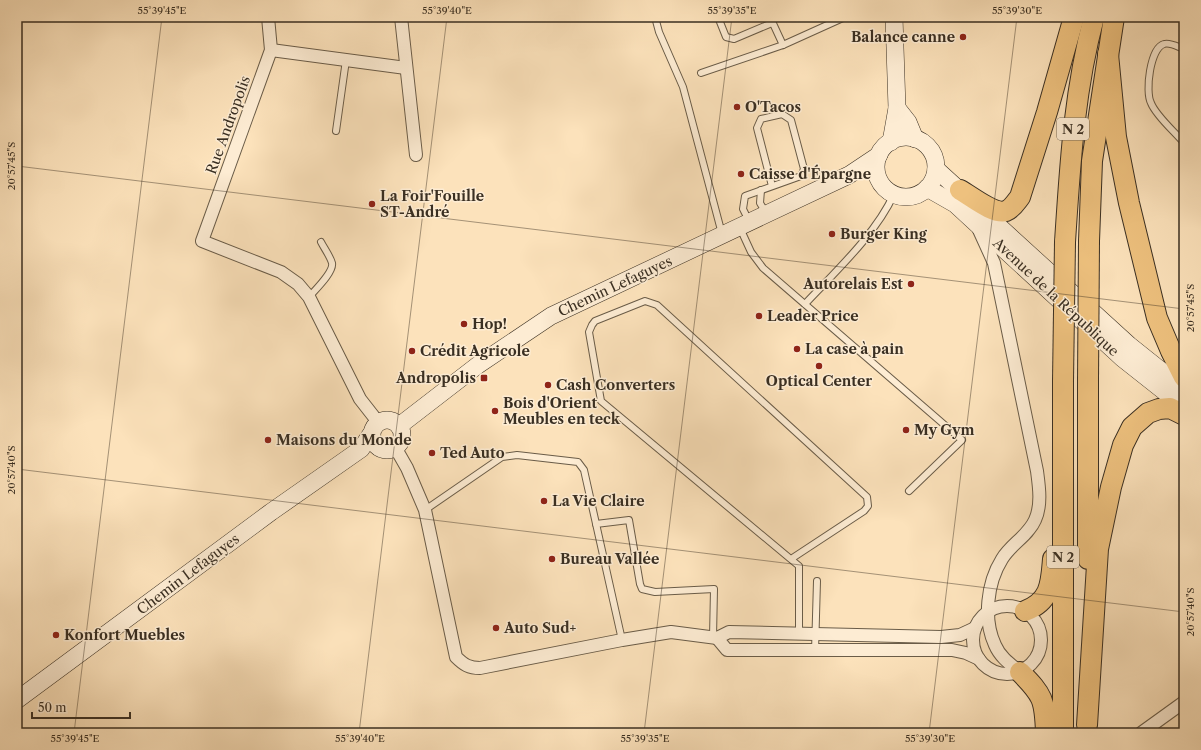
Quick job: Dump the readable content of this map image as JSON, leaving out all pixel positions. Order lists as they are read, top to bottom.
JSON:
{
  "streets": {
    "highway": ["N 2"],
    "main road": ["Chemin Lefaguyes", "Avenue de la République"],
    "street": ["Rue Andropolis"]
  },
  "crossings": [
    ["Chemin Lefaguyes", "Avenue de la République"]
  ],
  "places": {
    "other": [
      "Balance canne",
      "O'Tacos",
      "Caisse d'Épargne",
      "La Foir'Fouille ST-André",
      "Burger King",
      "Autorelais Est",
      "Leader Price",
      "Hop!",
      "La case à pain",
      "Crédit Agricole",
      "Optical Center",
      "Cash Converters",
      "Bois d'Orient Meubles en teck",
      "My Gym",
      "Maisons du Monde",
      "Ted Auto",
      "La Vie Claire",
      "Bureau Vallée",
      "Auto Sud+",
      "Konfort Muebles"
    ],
    "transit": ["Andropolis"]
  },
  "scale_bar": "50 m",
  "coordinates": [
    "55°39'45\"E",
    "55°39'40\"E",
    "55°39'35\"E",
    "55°39'30\"E",
    "20°57'45\"S",
    "20°57'40\"S"
  ]
}
